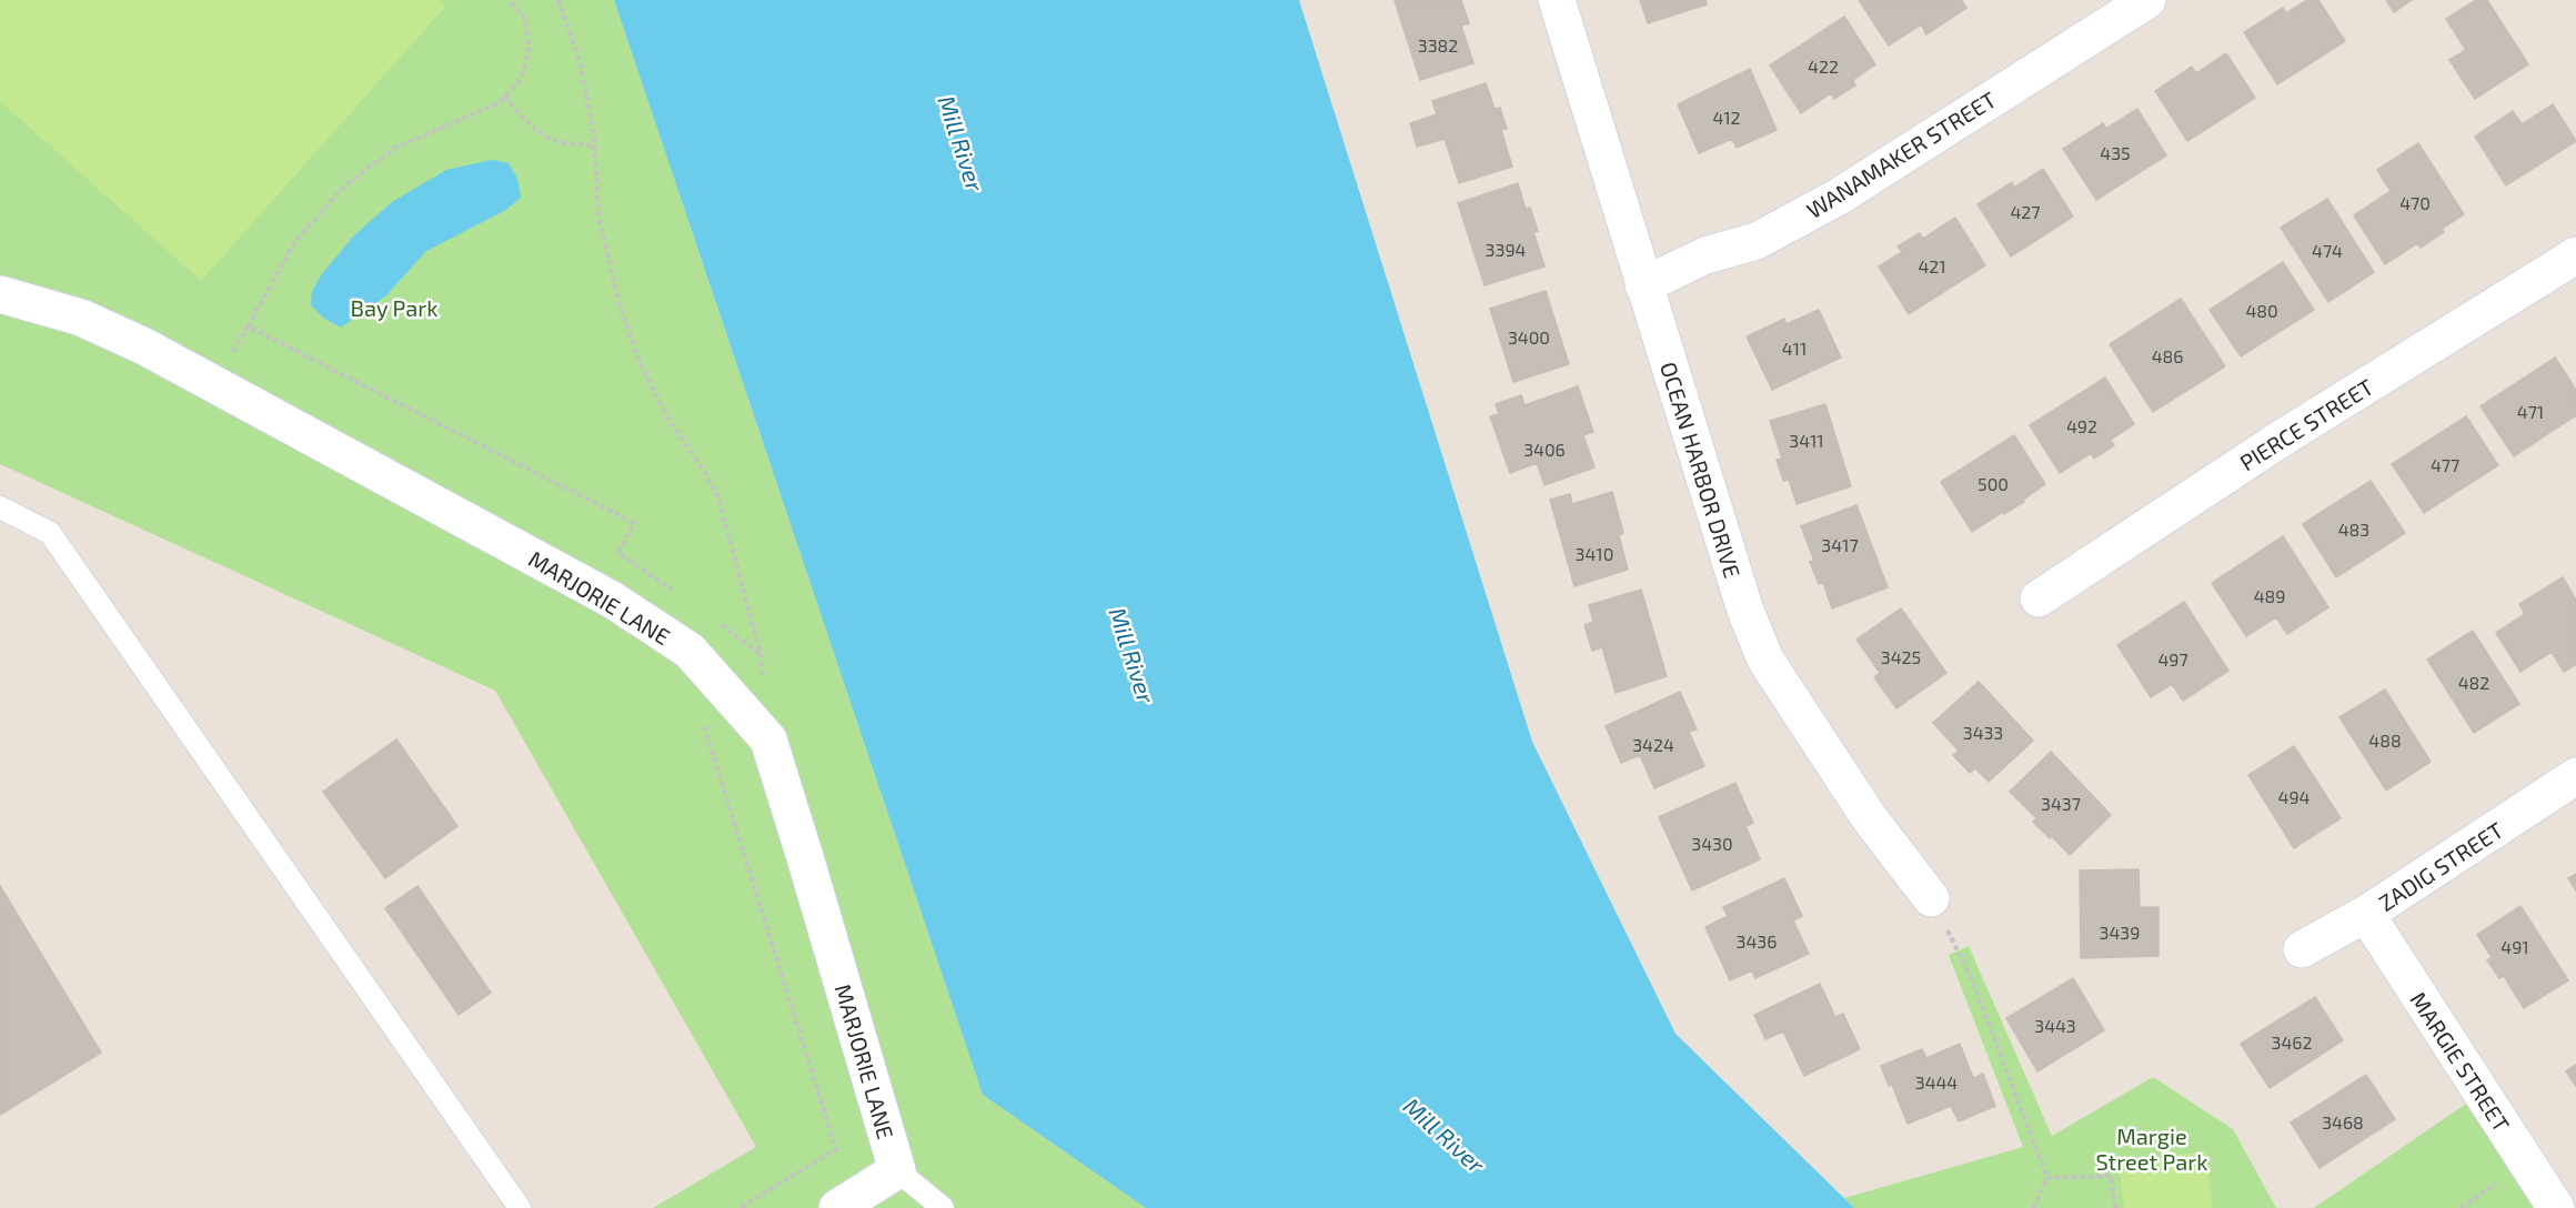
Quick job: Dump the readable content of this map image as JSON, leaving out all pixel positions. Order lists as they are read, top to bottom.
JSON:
{
  "streets": {
    "street": [
      "WANAMAKER STREET",
      "PIERCE STREET",
      "OCEAN HARBOR DRIVE",
      "MARJORIE LANE",
      "ZADIG STREET",
      "MARGIE STREET"
    ]
  },
  "crossings": [
    ["WANAMAKER STREET", "OCEAN HARBOR DRIVE"],
    ["ZADIG STREET", "MARGIE STREET"]
  ],
  "water": ["Mill River"],
  "parks": ["Bay Park", "Margie Street Park"],
  "house_numbers": [
    "3382",
    "422",
    "412",
    "435",
    "470",
    "427",
    "3394",
    "474",
    "421",
    "480",
    "3400",
    "411",
    "486",
    "471",
    "492",
    "3411",
    "3406",
    "477",
    "500",
    "483",
    "3417",
    "3410",
    "489",
    "3425",
    "497",
    "482",
    "3433",
    "488",
    "3424",
    "494",
    "3437",
    "3430",
    "3439",
    "3436",
    "491",
    "3443",
    "3462",
    "3444",
    "3468"
  ]
}
